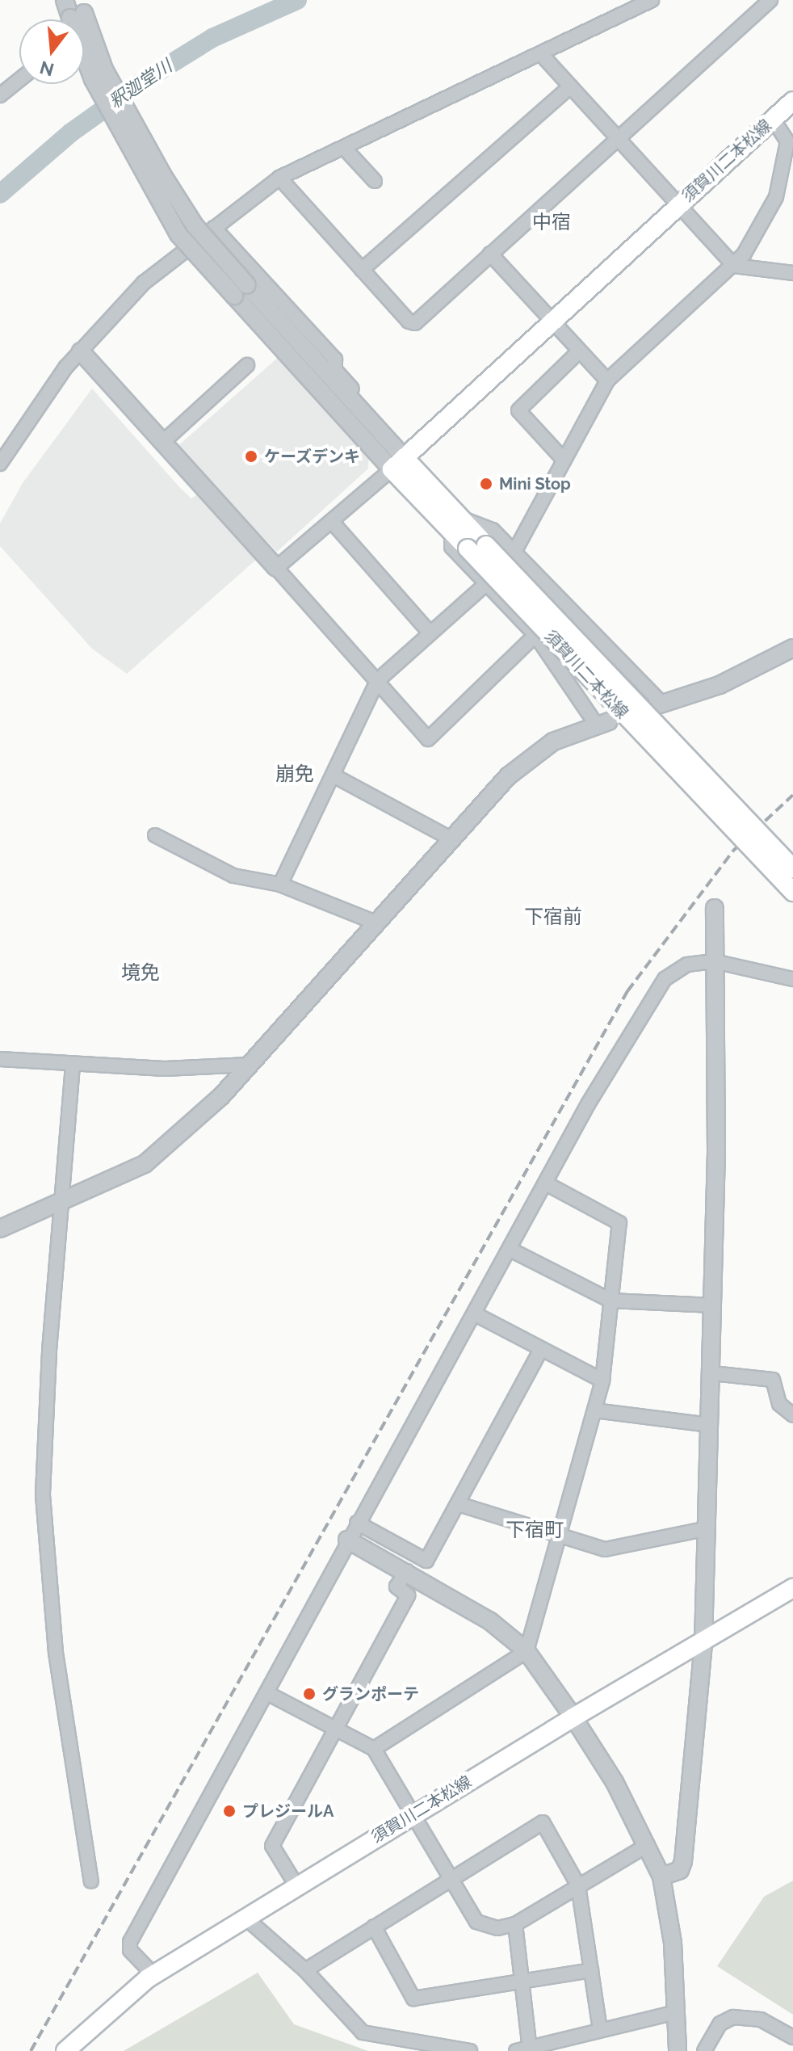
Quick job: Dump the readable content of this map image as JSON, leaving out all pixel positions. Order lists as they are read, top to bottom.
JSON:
{
  "streets": {
    "main road": ["須賀川二本松線"]
  },
  "districts": [
    "中宿",
    "崩免",
    "下宿前",
    "境免",
    "下宿町"
  ],
  "water": ["釈迦堂川"],
  "places": [
    "ケーズデンキ",
    "Mini Stop",
    "グランポーテ",
    "プレジールA"
  ],
  "north": "bottom"
}
